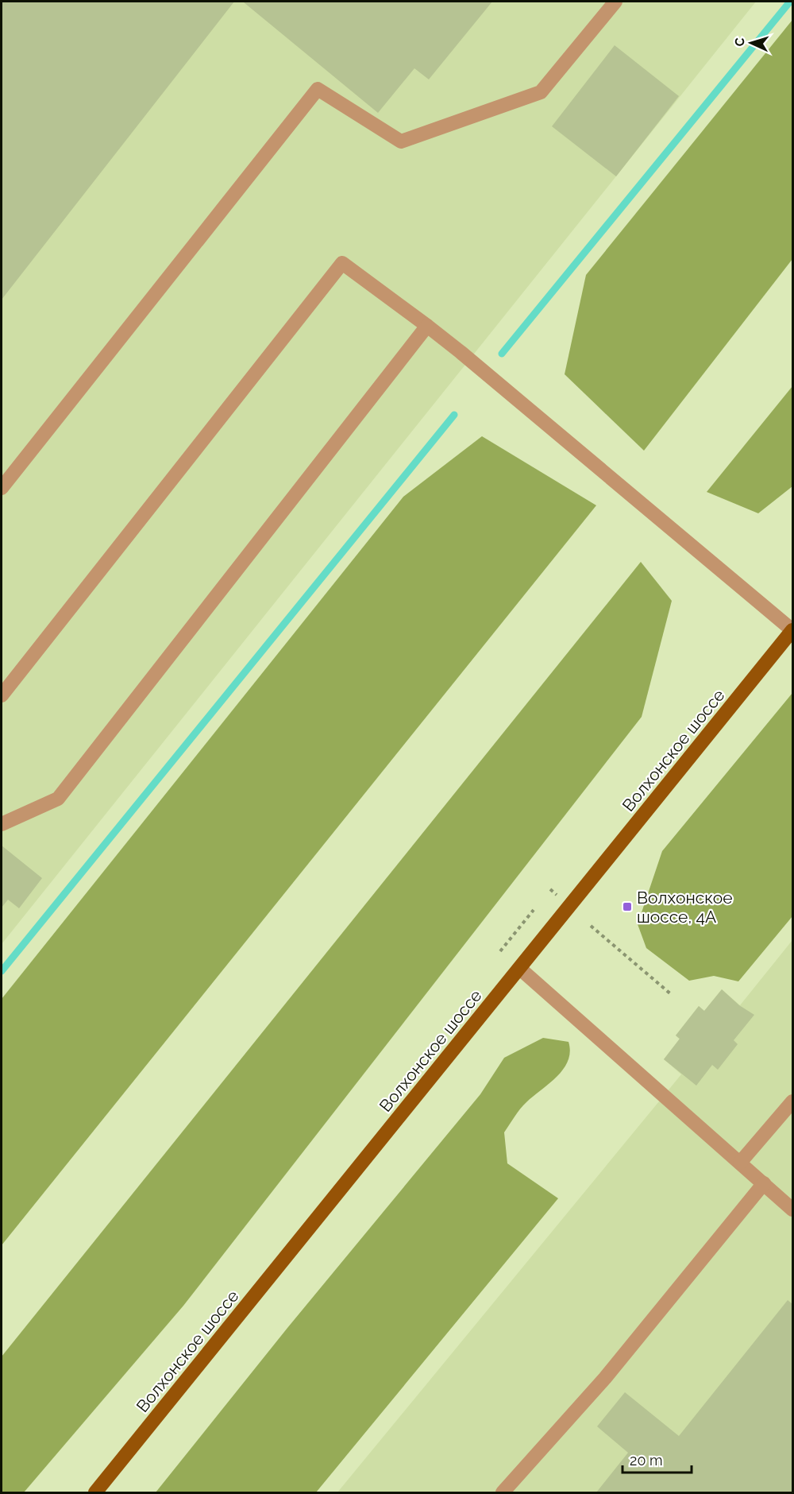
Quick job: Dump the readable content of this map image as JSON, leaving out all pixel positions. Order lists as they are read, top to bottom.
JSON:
{
  "streets": {
    "main road": ["Волхонское шоссе"]
  },
  "places": {
    "transit": ["Волхонское шоссе, 4А"]
  },
  "scale_bar": "20 m",
  "north": "left"
}
